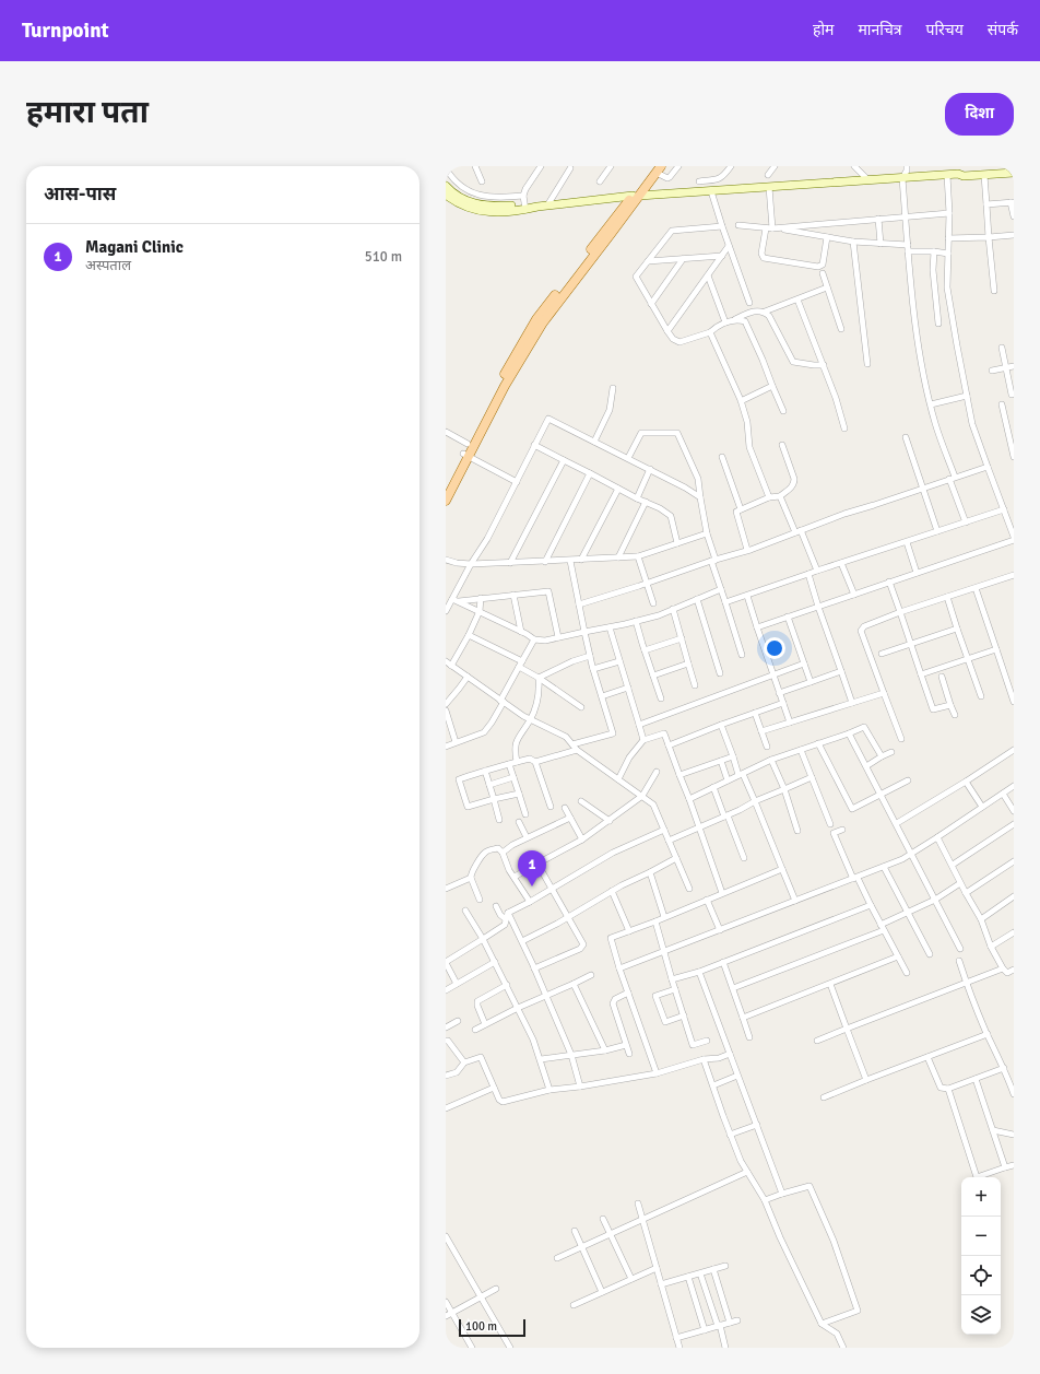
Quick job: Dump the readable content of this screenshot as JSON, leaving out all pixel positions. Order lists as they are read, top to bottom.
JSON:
{
  "scale_bar": "100 m",
  "page": {
    "header": "Turnpoint",
    "nav": [
      "होम",
      "मानचित्र",
      "परिचय",
      "संपर्क"
    ],
    "buttons": "दिशा",
    "title": "हमारा पता",
    "heading": "आस-पास",
    "list": [
      {
        "mark": "1",
        "name": "Magani Clinic",
        "note": "अस्पताल",
        "value": "510 m"
      }
    ],
    "pins": "1",
    "map_buttons": ["+", "−"],
    "scale": "100 m"
  }
}
